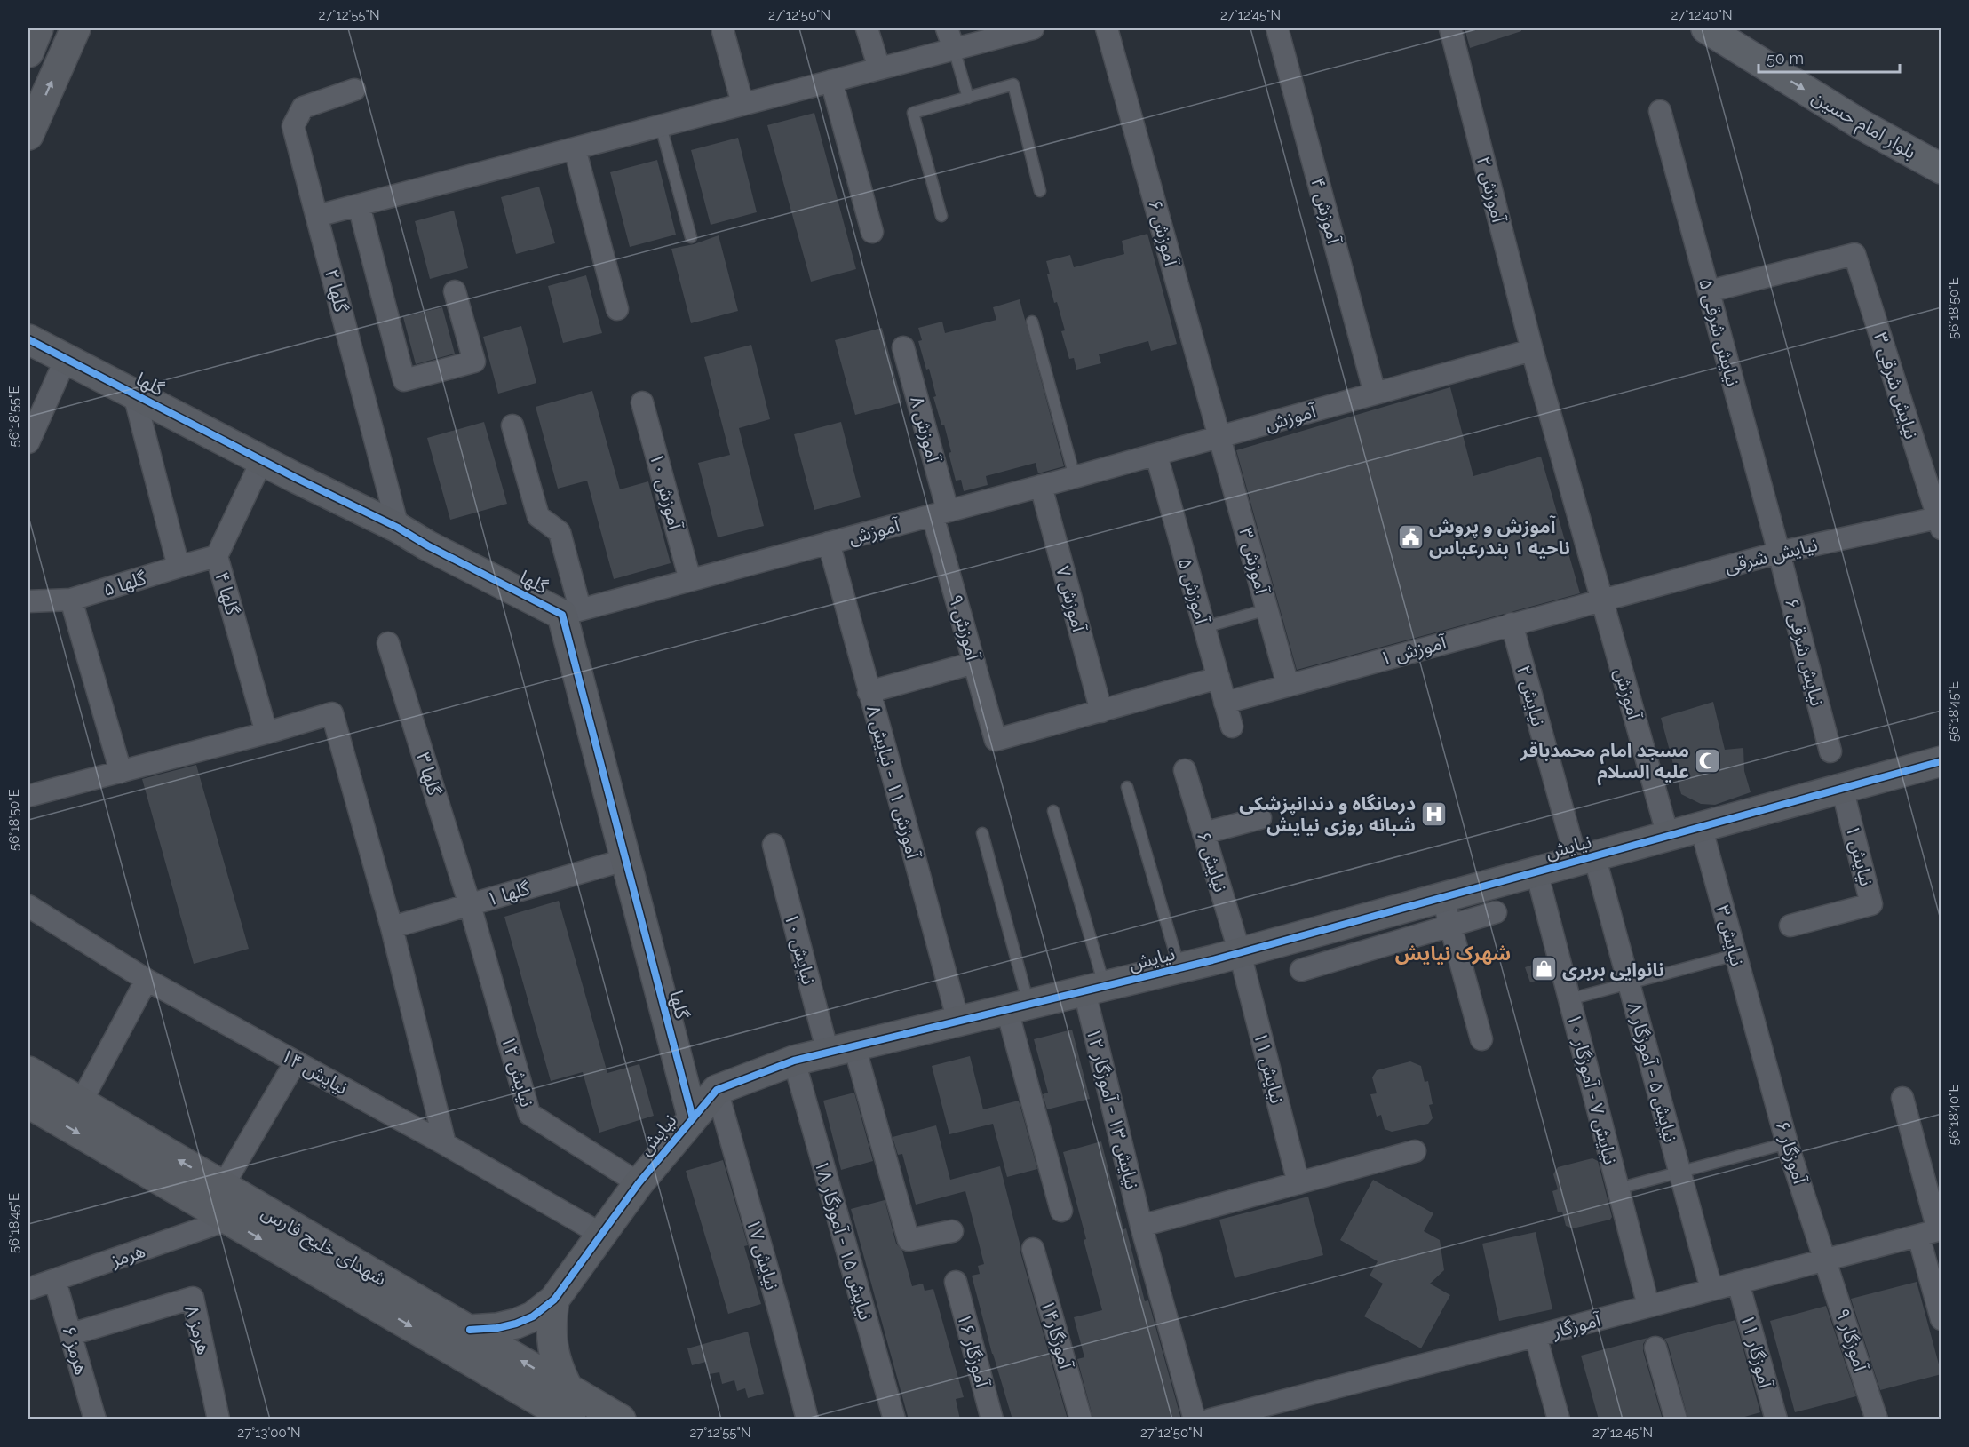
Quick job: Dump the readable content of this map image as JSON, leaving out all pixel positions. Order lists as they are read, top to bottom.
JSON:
{
  "streets": {
    "main road": ["بلوار امام حسین"],
    "street": [
      "آموزش ۲",
      "آموزش ۴",
      "آموزش ۶",
      "گلها ۲",
      "نیایش شرقی ۵",
      "گلها",
      "نیایش شرقی ۳",
      "آموزش",
      "آموزش ۸",
      "آموزش ۱۰",
      "نیایش شرقی",
      "آموزش ۳",
      "گلها ۵",
      "آموزش ۵",
      "گلها ۴",
      "آموزش ۷",
      "آموزش ۹",
      "آموزش ۱",
      "نیایش شرقی ۶",
      "نیایش ۲",
      "گلها ۳",
      "آموزش ۱۱ - نیایش ۸",
      "نیایش",
      "نیایش ۱",
      "نیایش ۶",
      "گلها ۱",
      "نیایش ۳",
      "نیایش ۱۰",
      "نیایش ۱۱",
      "نیایش ۱۴",
      "نیایش ۱۲",
      "نیایش ۵ - آموزگار ۸",
      "نیایش ۷ - آموزگار ۱۰",
      "نیایش ۱۳ - آموزگار ۱۲",
      "آموزگار ۶",
      "نیایش ۱۵ - آموزگار ۱۸",
      "شهدای خلیج فارس",
      "نیایش ۱۷",
      "هرمز",
      "آموزگار",
      "هرمز ۸",
      "آموزگار۱۴",
      "آموزگار ۹",
      "هرمز ۶",
      "آموزگار ۱۶",
      "آموزگار ۱۱"
    ]
  },
  "crossings": [
    ["آموزش ۲", "آموزش"],
    ["آموزش ۴", "آموزش"],
    ["آموزش ۶", "آموزش"],
    ["آموزش ۶", "آموزش ۳"],
    ["گلها ۲", "گلها"],
    ["نیایش شرقی ۵", "نیایش شرقی ۳"],
    ["نیایش شرقی ۵", "نیایش شرقی"],
    ["نیایش شرقی ۵", "نیایش شرقی ۶"],
    ["گلها", "آموزش"],
    ["گلها", "گلها ۴"],
    ["گلها", "نیایش"],
    ["گلها", "گلها ۱"],
    ["نیایش شرقی ۳", "نیایش شرقی"],
    ["آموزش", "آموزش ۸"],
    ["آموزش", "آموزش ۱۰"],
    ["آموزش", "نیایش شرقی"],
    ["آموزش", "آموزش ۳"],
    ["آموزش", "آموزش ۵"],
    ["آموزش", "آموزش ۷"],
    ["آموزش", "آموزش ۹"],
    ["آموزش", "آموزش ۱"],
    ["آموزش", "آموزش ۱۱ - نیایش ۸"],
    ["آموزش", "نیایش"],
    ["آموزش ۸", "آموزش ۹"],
    ["نیایش شرقی", "آموزش ۱"],
    ["نیایش شرقی", "نیایش شرقی ۶"],
    ["آموزش ۳", "آموزش ۱"],
    ["گلها ۵", "گلها ۴"],
    ["آموزش ۵", "آموزش ۱"],
    ["آموزش ۷", "آموزش ۹"],
    ["آموزش ۱", "نیایش ۲"],
    ["نیایش ۲", "نیایش"],
    ["نیایش ۲", "نیایش ۵ - آموزگار ۸"],
    ["گلها ۳", "گلها ۱"],
    ["گلها ۳", "نیایش ۱۲"],
    ["آموزش ۱۱ - نیایش ۸", "نیایش"],
    ["نیایش", "نیایش ۱"],
    ["نیایش", "نیایش ۶"],
    ["نیایش", "نیایش ۳"],
    ["نیایش", "نیایش ۱۰"],
    ["نیایش", "نیایش ۱۱"],
    ["نیایش", "نیایش ۱۴"],
    ["نیایش", "نیایش ۱۲"],
    ["نیایش", "نیایش ۵ - آموزگار ۸"],
    ["نیایش", "نیایش ۷ - آموزگار ۱۰"],
    ["نیایش", "نیایش ۱۳ - آموزگار ۱۲"],
    ["نیایش", "نیایش ۱۵ - آموزگار ۱۸"],
    ["نیایش", "شهدای خلیج فارس"],
    ["نیایش", "نیایش ۱۷"],
    ["نیایش ۶", "نیایش ۱۱"],
    ["گلها ۱", "نیایش ۱۲"],
    ["نیایش ۳", "آموزگار ۶"],
    ["نیایش ۵ - آموزگار ۸", "آموزگار"],
    ["نیایش ۷ - آموزگار ۱۰", "آموزگار"],
    ["آموزگار ۶", "آموزگار"],
    ["آموزگار ۶", "آموزگار ۹"],
    ["شهدای خلیج فارس", "هرمز"],
    ["هرمز", "هرمز ۶"],
    ["آموزگار", "آموزگار ۹"],
    ["آموزگار", "آموزگار ۱۱"],
    ["هرمز ۸", "هرمز ۶"]
  ],
  "one_way": ["بلوار امام حسین"],
  "districts": ["شهرک نیایش"],
  "places": {
    "public building": ["آموزش و پروش ناحیه ۱ بندرعباس"],
    "mosque": ["مسجد امام محمدباقر علیه السلام"],
    "hospital": ["درمانگاه و دندانپزشکی شبانه روزی نیایش"],
    "shop": ["نانوایی بربری"]
  },
  "scale_bar": "50 m",
  "coordinates": [
    "27°12'55\"N",
    "27°12'50\"N",
    "27°12'45\"N",
    "27°12'40\"N",
    "56°18'50\"E",
    "56°18'55\"E",
    "56°18'45\"E",
    "56°18'40\"E",
    "27°13'00\"N"
  ]
}
